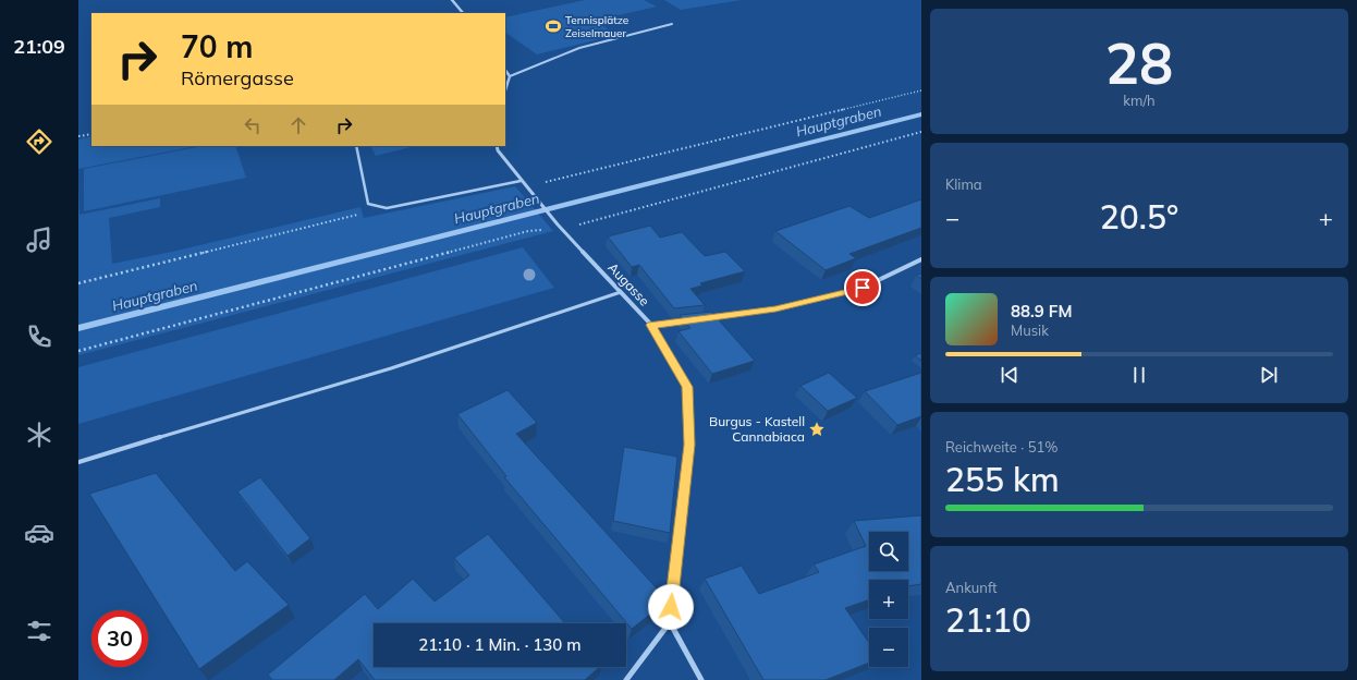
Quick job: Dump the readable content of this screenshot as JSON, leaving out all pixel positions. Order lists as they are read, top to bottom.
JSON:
{
  "streets": {
    "street": ["Augasse"]
  },
  "water": ["Hauptgraben"],
  "places": {
    "sports": ["Tennisplätze Zeiselmauer"],
    "place": ["Burgus - Kastell Cannabiaca"]
  },
  "page": {
    "tabs": "21:09",
    "tile": [
      ["28", "km/h"],
      "Klima",
      ["Reichweite · 51%", "255 km"],
      ["Ankunft", "21:10"]
    ],
    "turn": ["70 m", "Römergasse"],
    "heat": ["−", "20.5°", "+"],
    "song": ["88.9 FM", "Musik"],
    "map_buttons": ["+", "−"],
    "limit": "30",
    "trip": "21:10 · 1 Min. · 130 m"
  }
}
